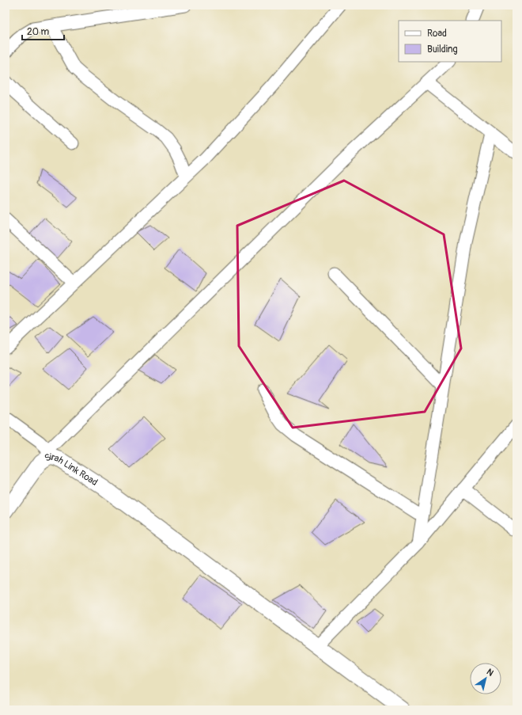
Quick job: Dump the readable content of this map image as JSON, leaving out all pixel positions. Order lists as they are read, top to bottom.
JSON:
{
  "streets": {
    "street": ["Sirah Link Road"]
  },
  "legend": ["Road", "Building"],
  "scale_bar": "20 m",
  "north": "top right"
}
